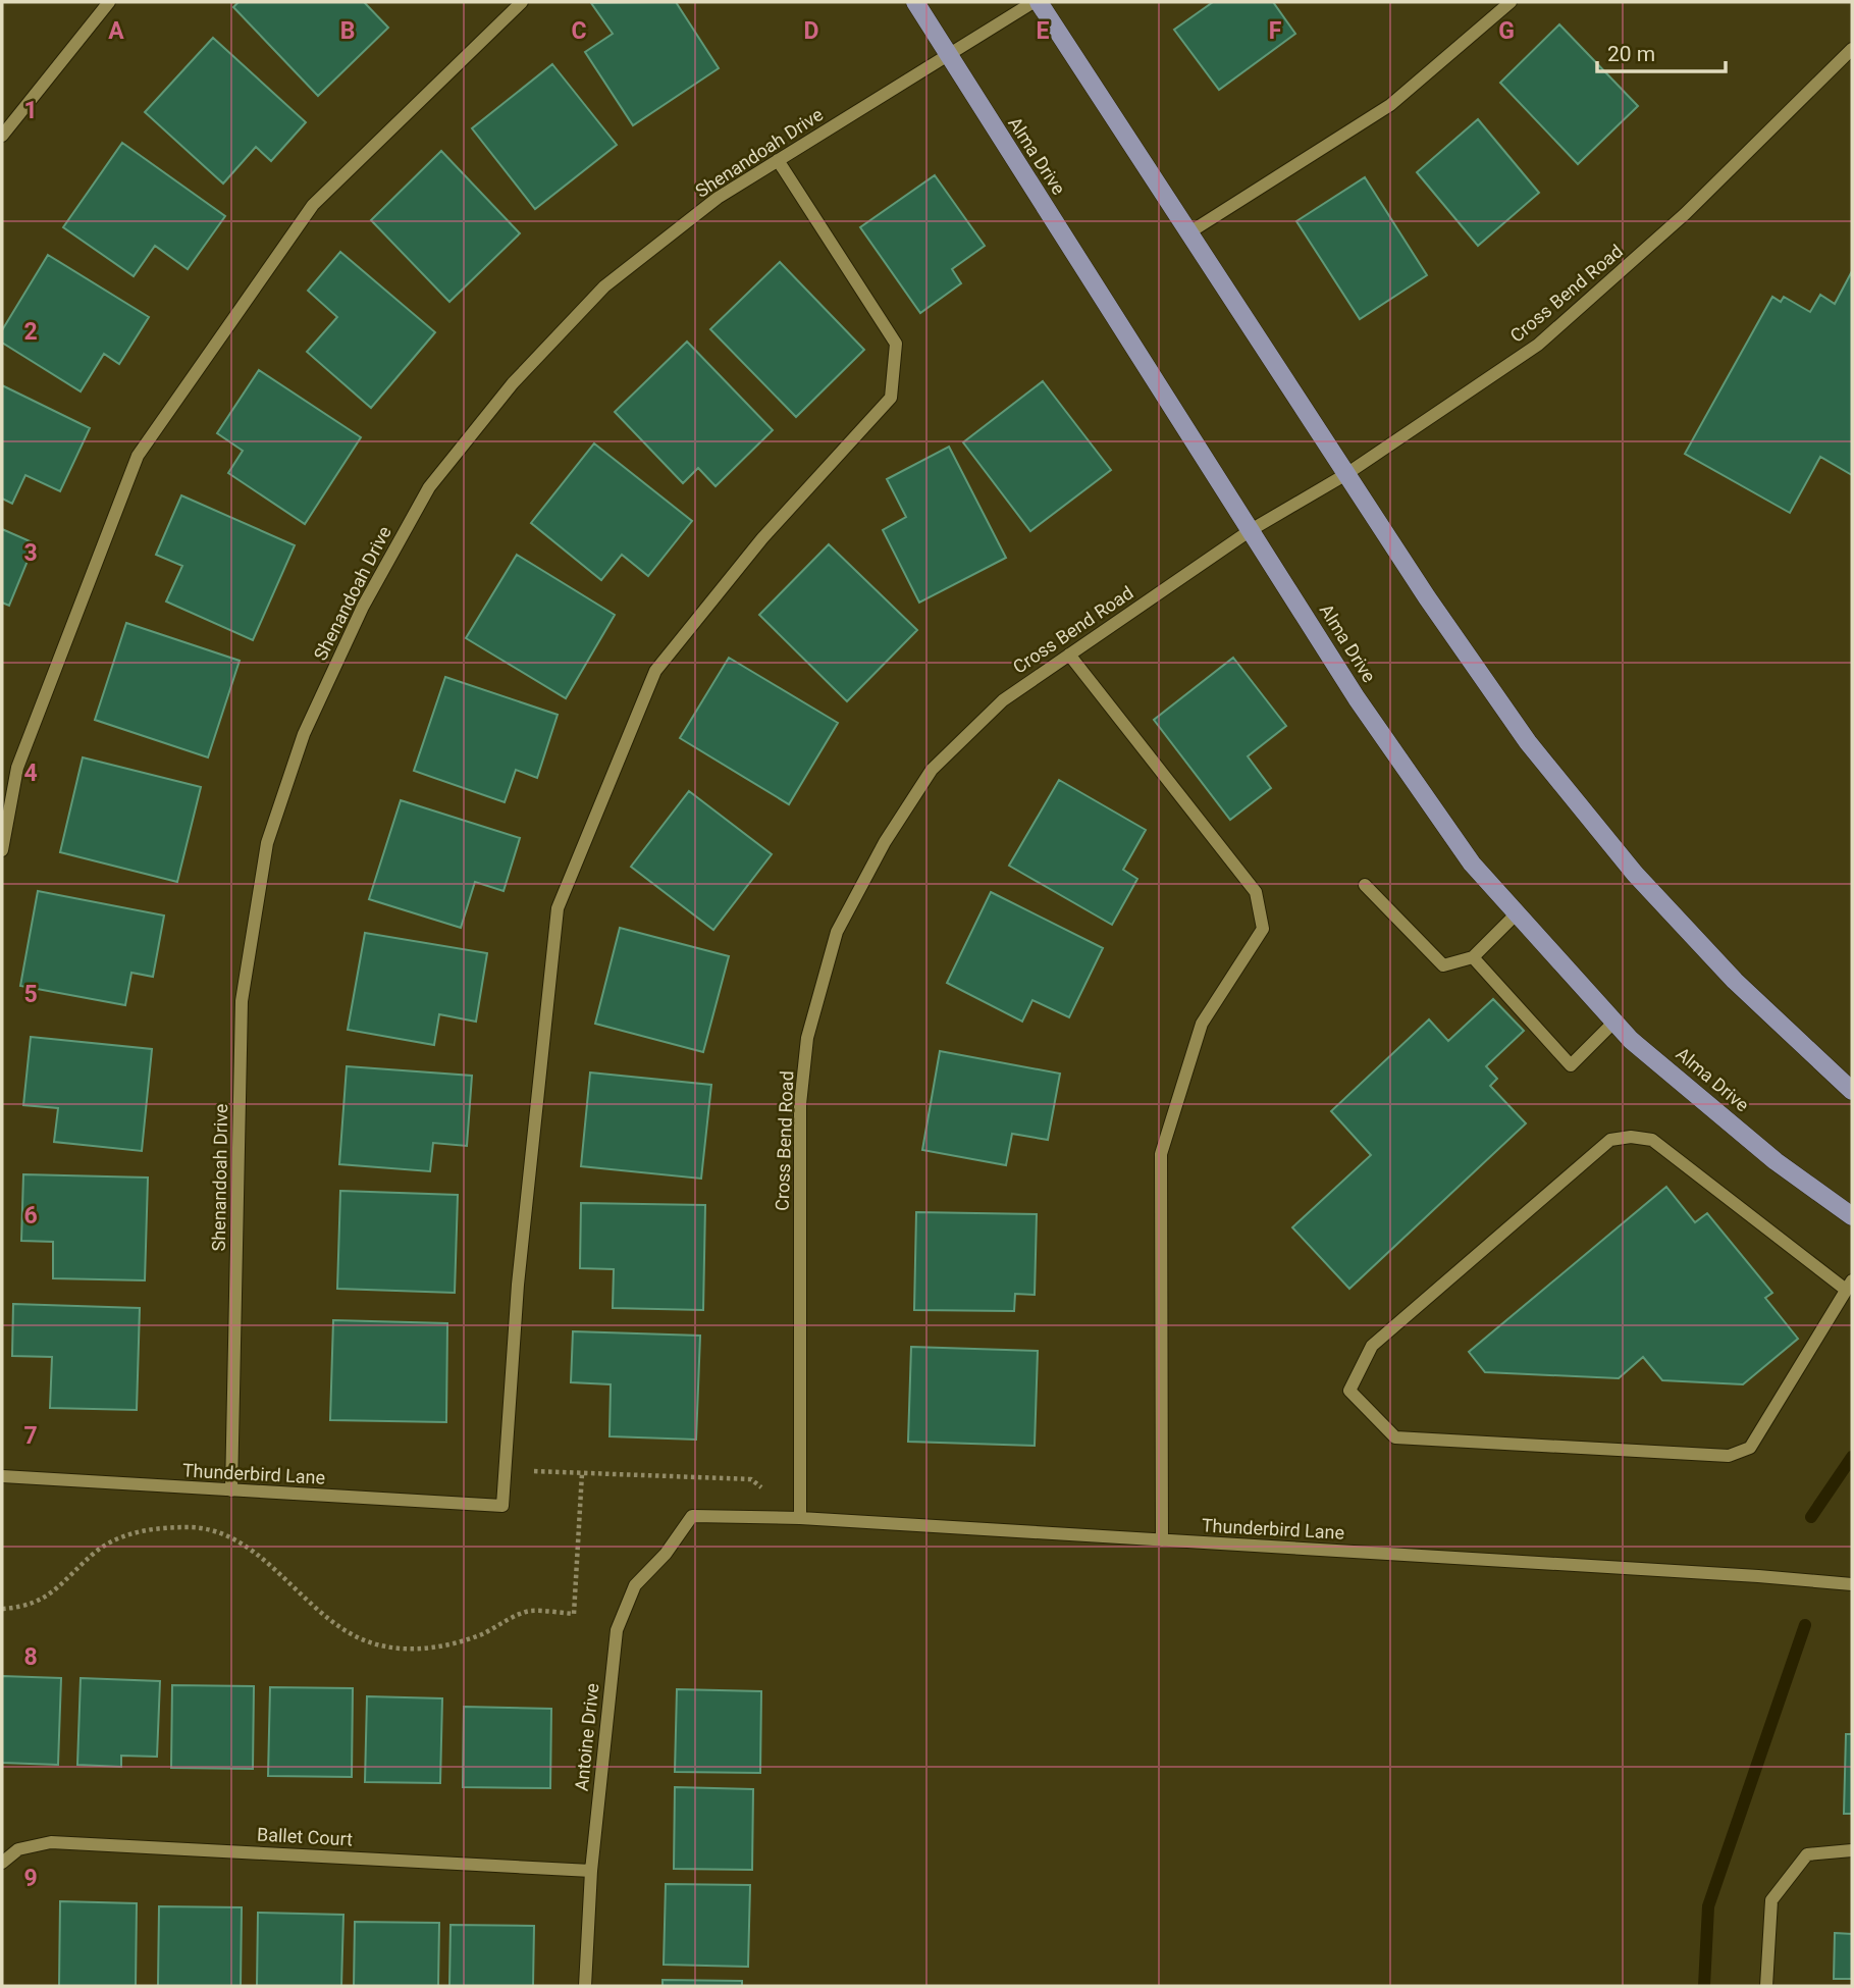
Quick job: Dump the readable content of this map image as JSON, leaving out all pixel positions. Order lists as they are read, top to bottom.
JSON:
{
  "streets": {
    "main road": ["Alma Drive"],
    "street": [
      "Shenandoah Drive",
      "Cross Bend Road",
      "Thunderbird Lane",
      "Antoine Drive",
      "Ballet Court"
    ]
  },
  "crossings": [
    ["Shenandoah Drive", "Alma Drive"],
    ["Shenandoah Drive", "Thunderbird Lane"],
    ["Alma Drive", "Cross Bend Road"],
    ["Cross Bend Road", "Thunderbird Lane"],
    ["Thunderbird Lane", "Antoine Drive"],
    ["Antoine Drive", "Ballet Court"]
  ],
  "scale_bar": "20 m",
  "grid": {
    "columns": [
      "A",
      "B",
      "C",
      "D",
      "E",
      "F",
      "G"
    ],
    "rows": [
      "1",
      "2",
      "3",
      "4",
      "5",
      "6",
      "7",
      "8",
      "9"
    ]
  }
}
